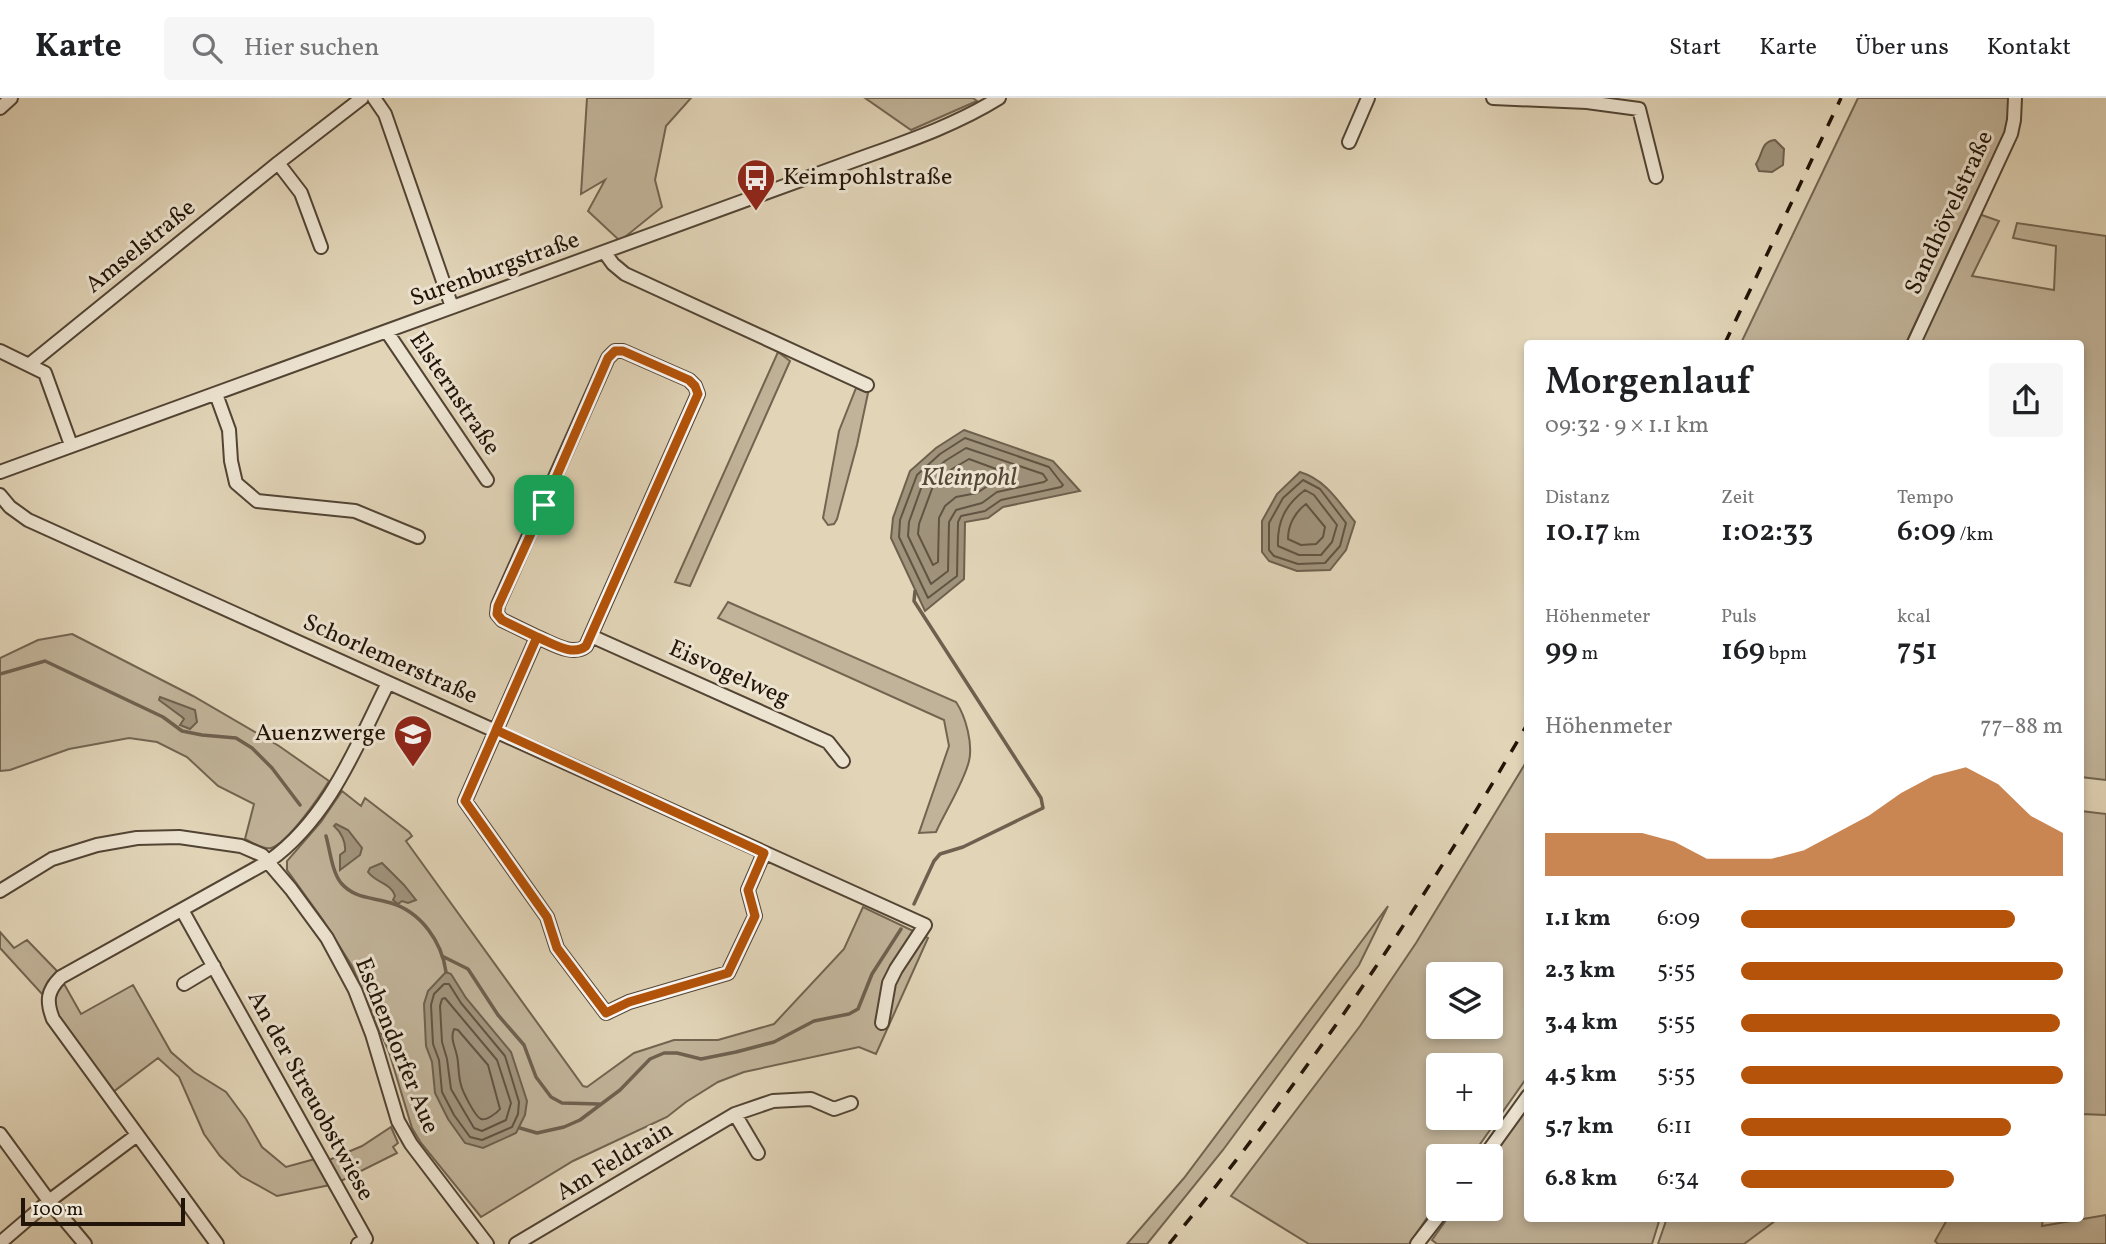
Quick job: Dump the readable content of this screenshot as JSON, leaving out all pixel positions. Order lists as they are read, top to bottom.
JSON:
{
  "streets": {
    "street": [
      "Sandhövelstraße",
      "Amselstraße",
      "Surenburgstraße",
      "Elsternstraße",
      "Schorlemerstraße",
      "Eisvogelweg",
      "Eschendorfer Aue",
      "An der Streuobstwiese",
      "Am Feldrain"
    ]
  },
  "crossings": [
    ["Surenburgstraße", "Elsternstraße"]
  ],
  "water": ["Kleinpohl"],
  "places": {
    "bus stop": ["Keimpohlstraße"],
    "school or university": ["Auenzwerge"]
  },
  "scale_bar": "100 m",
  "page": {
    "header": "Karte",
    "search": "Hier suchen",
    "nav": [
      "Start",
      "Karte",
      "Über uns",
      "Kontakt"
    ],
    "heading": ["Morgenlauf", "09:32 · 9 × 1.1 km"],
    "stats": [
      ["Distanz", "10.17 km"],
      ["Zeit", "1:02:33"],
      ["Tempo", "6:09 /km"],
      ["Höhenmeter", "99 m"],
      ["Puls", "169 bpm"],
      ["kcal", "751"]
    ],
    "chart": ["Höhenmeter", "77–88 m"],
    "list": [
      {
        "name": "1.1 km",
        "note": "6:09"
      },
      {
        "name": "2.3 km",
        "note": "5:55"
      },
      {
        "name": "3.4 km",
        "note": "5:55"
      },
      {
        "name": "4.5 km",
        "note": "5:55"
      },
      {
        "name": "5.7 km",
        "note": "6:11"
      },
      {
        "name": "6.8 km",
        "note": "6:34"
      }
    ],
    "map_buttons": ["+", "−"],
    "scale": "100 m"
  }
}
